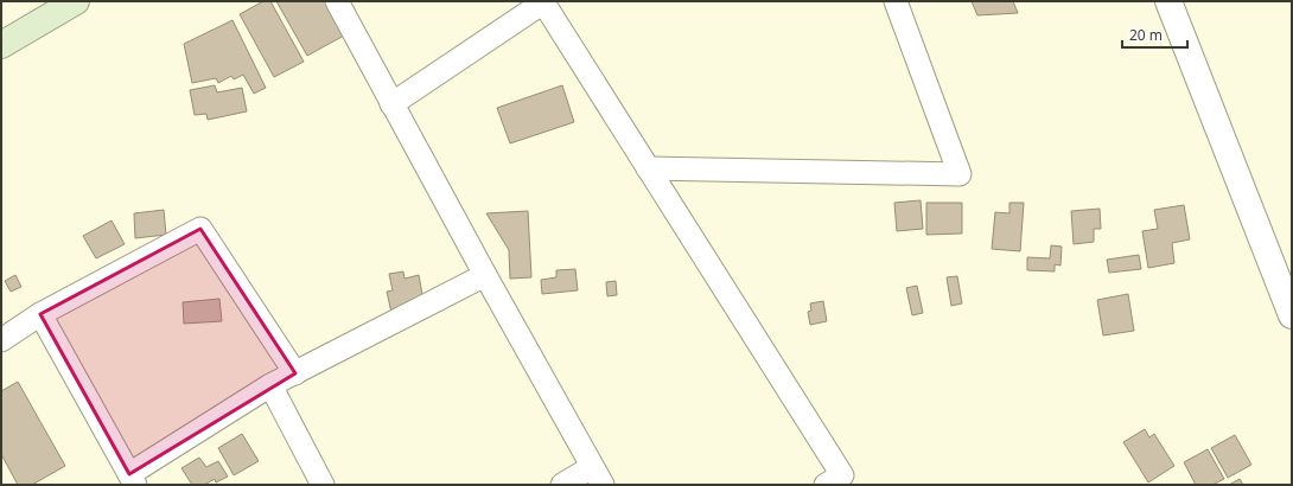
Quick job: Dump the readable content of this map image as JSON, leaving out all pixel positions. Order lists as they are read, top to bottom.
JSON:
{
  "scale_bar": "20 m"
}
